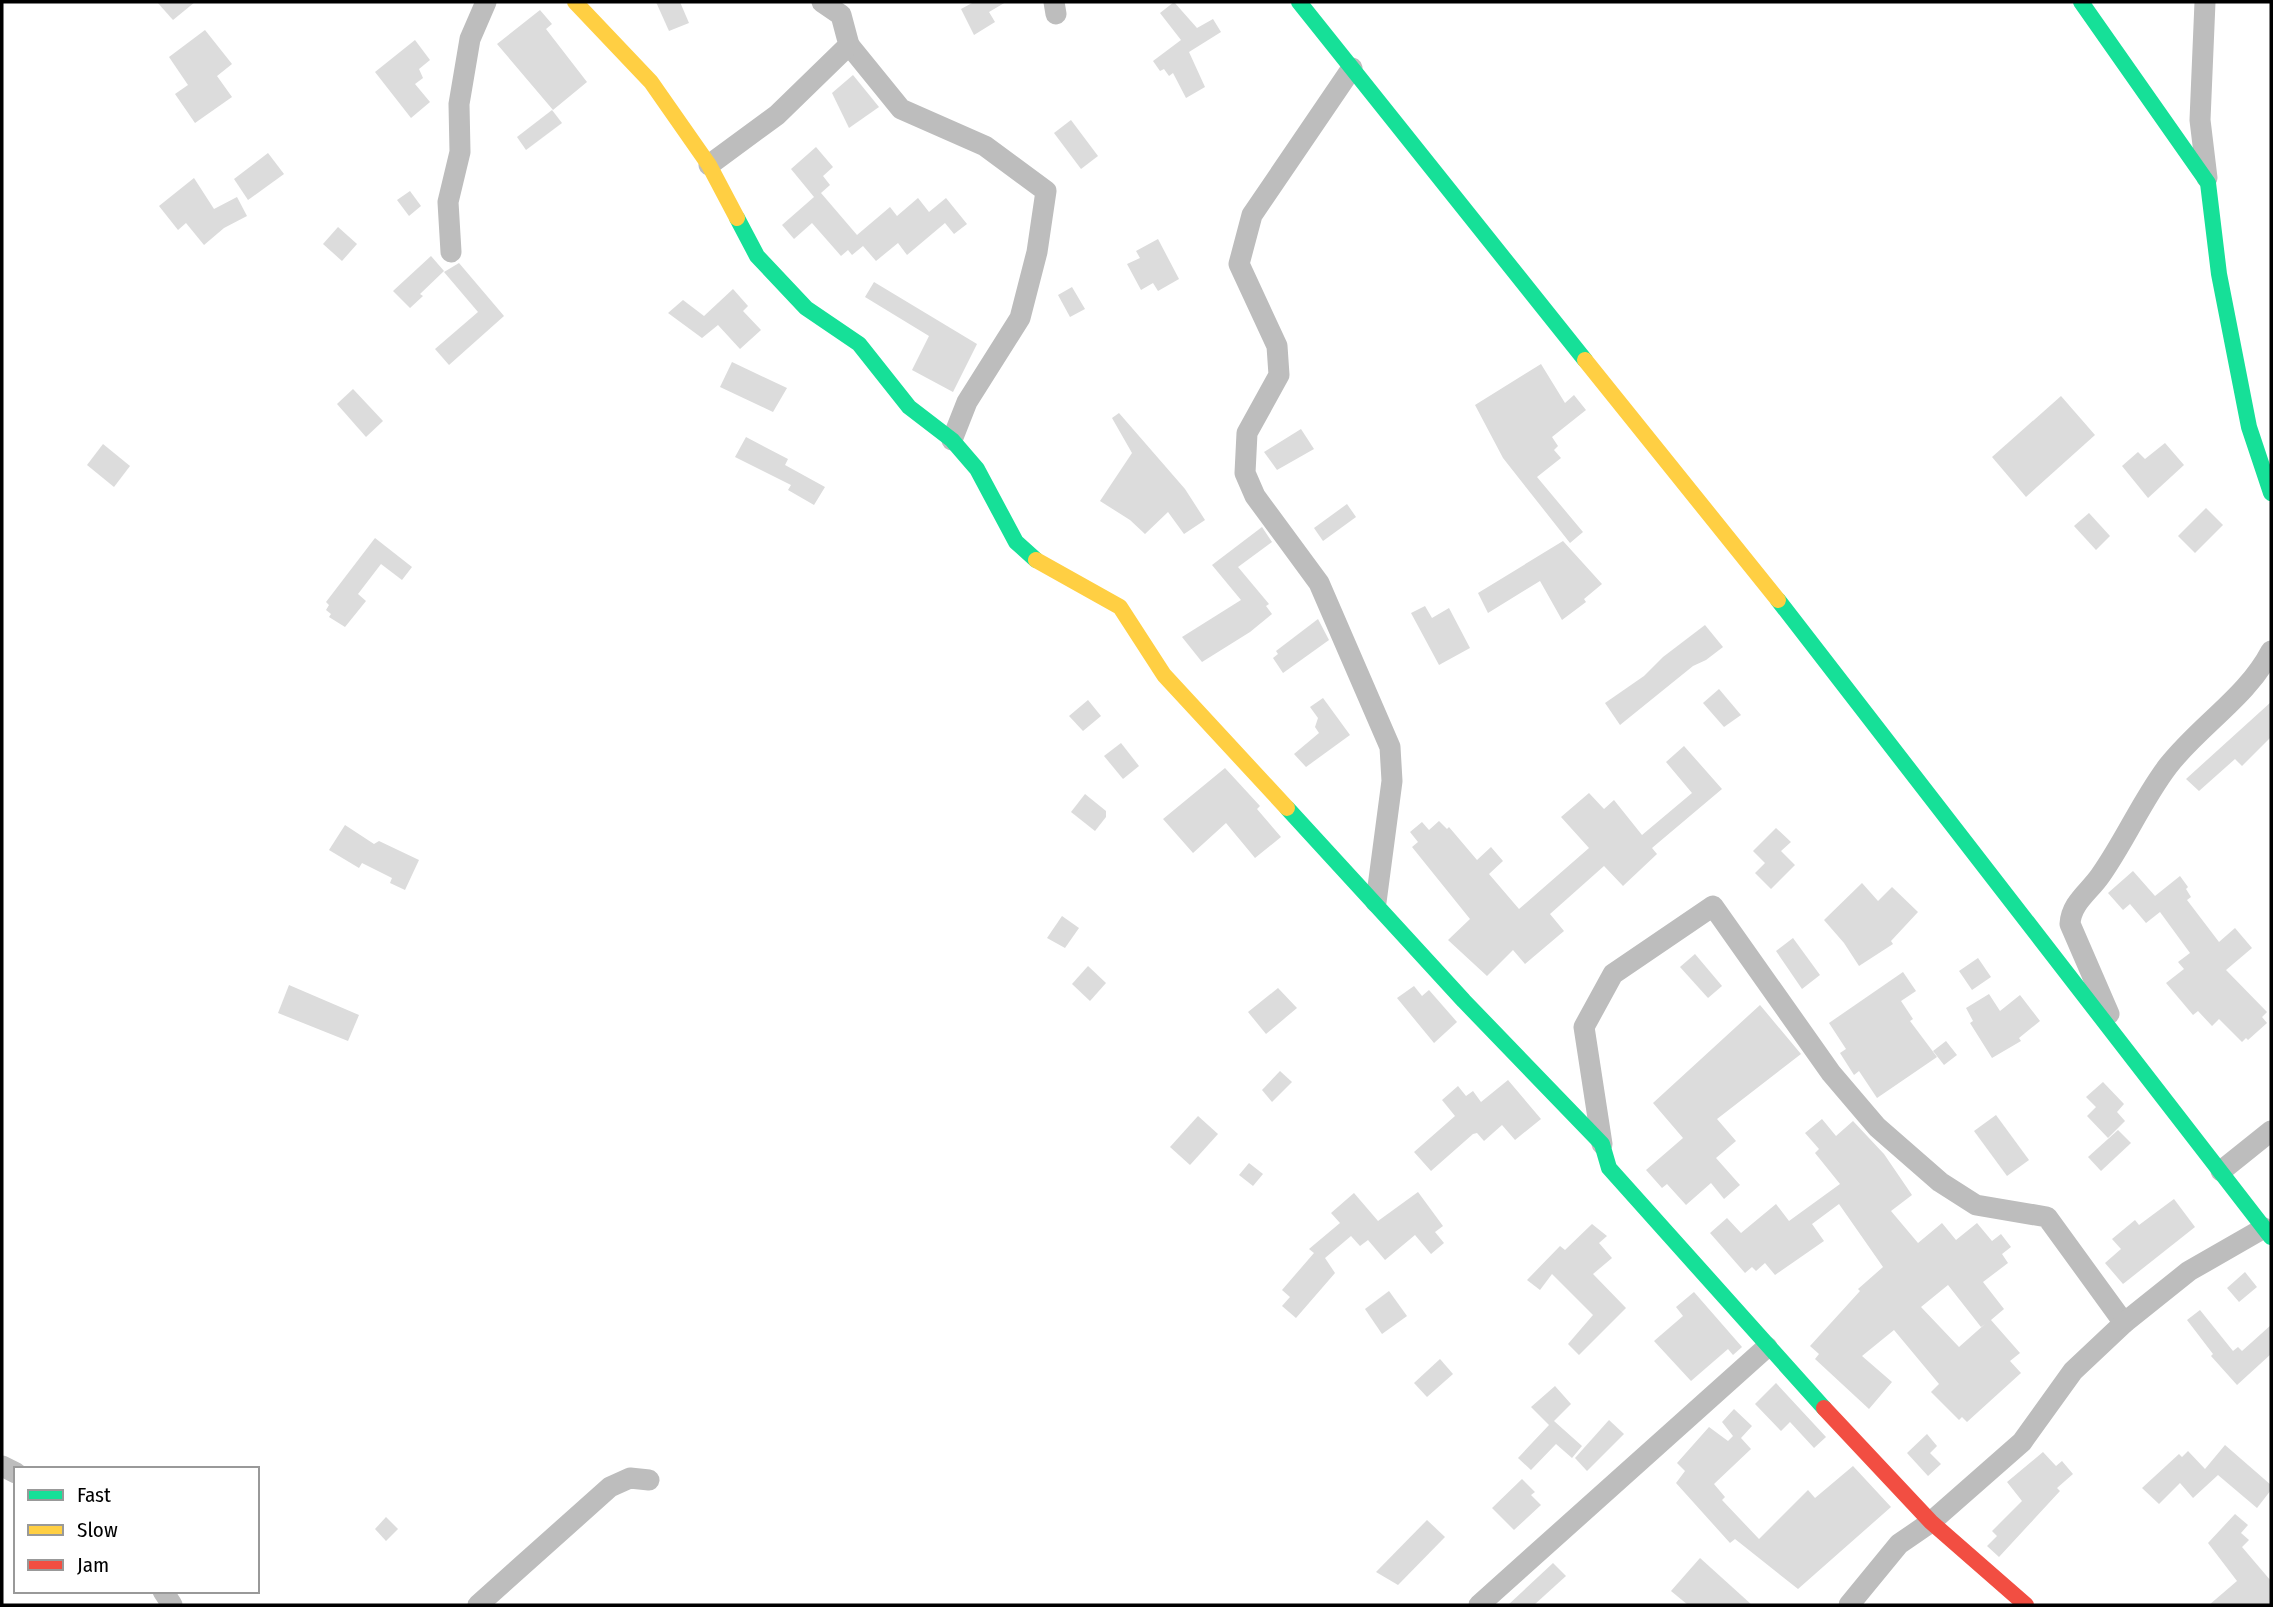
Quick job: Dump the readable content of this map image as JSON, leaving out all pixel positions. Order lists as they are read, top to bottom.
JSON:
{
  "legend": ["Fast", "Slow", "Jam"]
}
